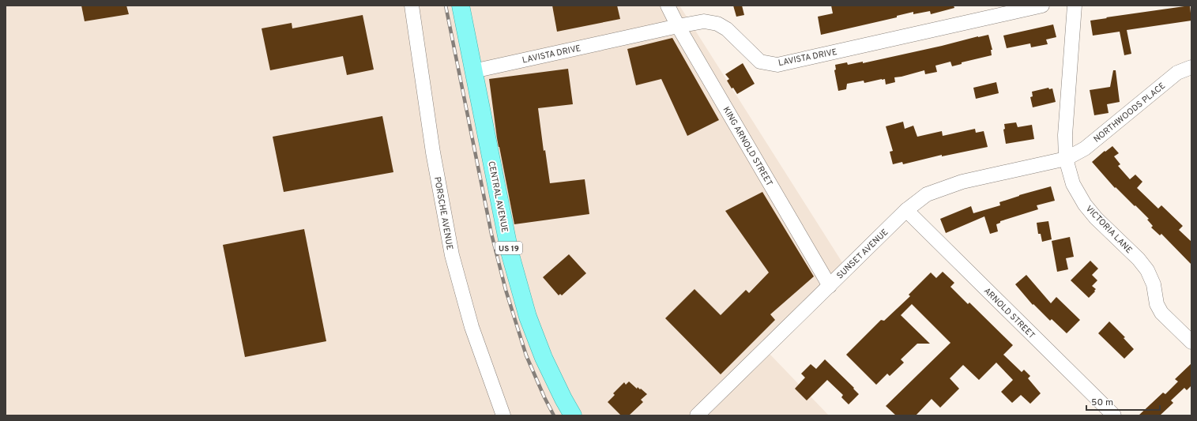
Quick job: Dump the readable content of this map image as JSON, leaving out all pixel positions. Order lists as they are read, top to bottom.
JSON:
{
  "streets": {
    "main road": ["CENTRAL AVENUE", "US 19"],
    "street": [
      "LAVISTA DRIVE",
      "NORTHWOODS PLACE",
      "KING ARNOLD STREET",
      "PORSCHE AVENUE",
      "VICTORIA LANE",
      "SUNSET AVENUE",
      "ARNOLD STREET"
    ]
  },
  "crossings": [
    ["LAVISTA DRIVE", "KING ARNOLD STREET"],
    ["LAVISTA DRIVE", "CENTRAL AVENUE"],
    ["NORTHWOODS PLACE", "VICTORIA LANE"],
    ["NORTHWOODS PLACE", "SUNSET AVENUE"],
    ["KING ARNOLD STREET", "SUNSET AVENUE"],
    ["VICTORIA LANE", "SUNSET AVENUE"],
    ["SUNSET AVENUE", "ARNOLD STREET"]
  ],
  "scale_bar": "50 m"
}
